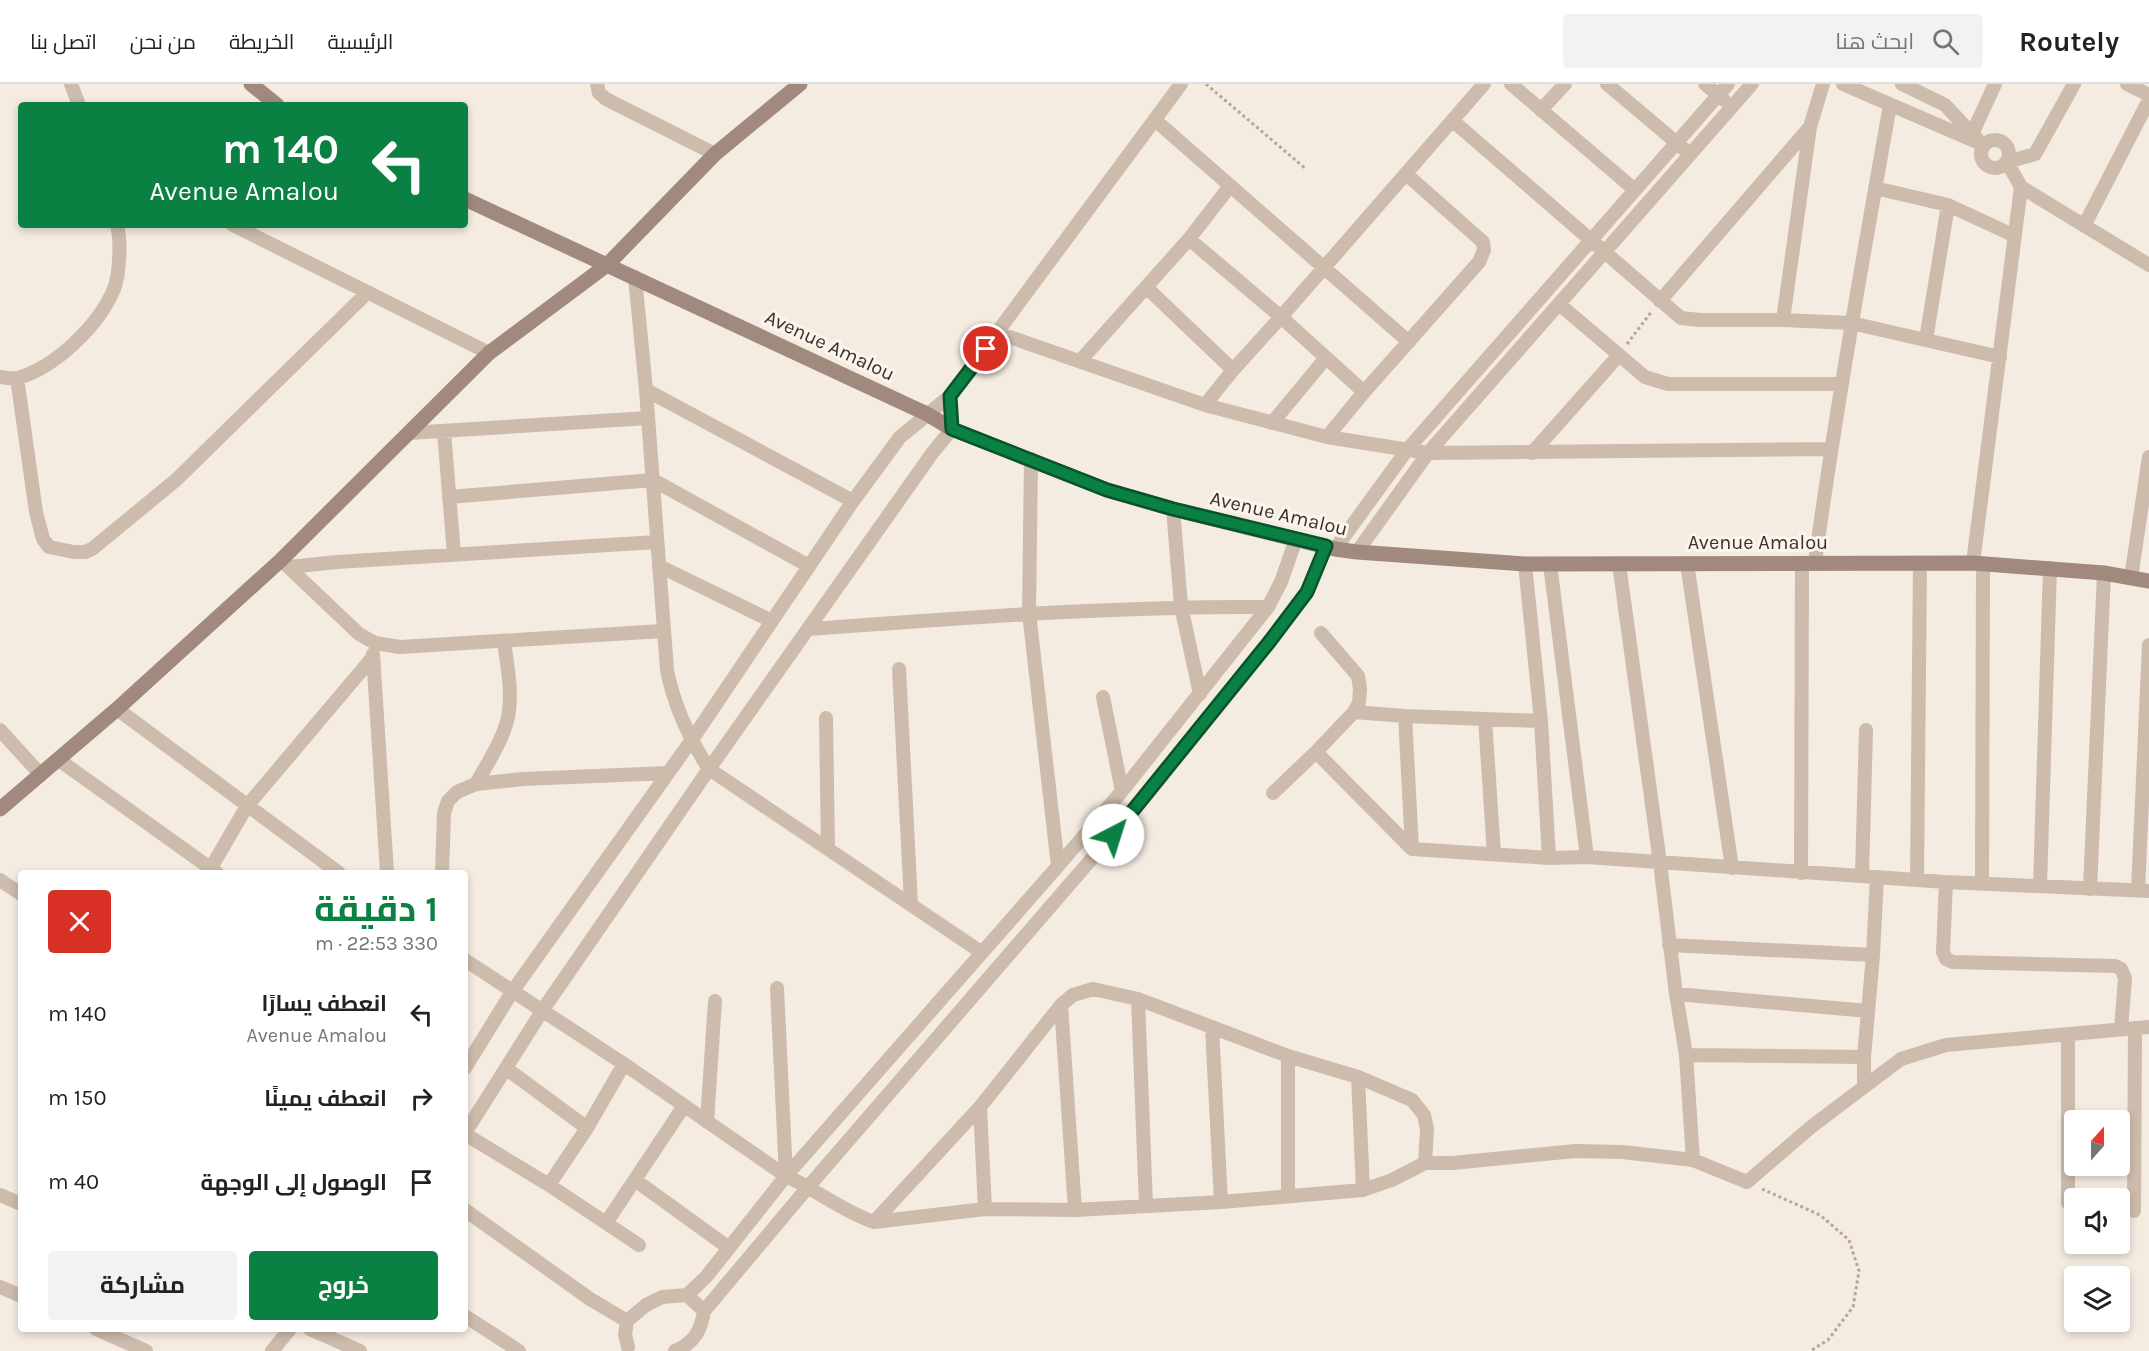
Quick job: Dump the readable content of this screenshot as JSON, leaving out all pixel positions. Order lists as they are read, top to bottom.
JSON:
{
  "streets": {
    "main road": ["Avenue Amalou"]
  },
  "north": "top",
  "page": {
    "header": "Routely",
    "search": "ابحث هنا",
    "nav": [
      "الرئيسية",
      "الخريطة",
      "من نحن",
      "اتصل بنا"
    ],
    "turn": ["140 m", "Avenue Amalou"],
    "heading": ["1 دقيقة", "330 m · 22:53"],
    "list": [
      {
        "name": "انعطف يسارًا",
        "note": "Avenue Amalou",
        "value": "140 m"
      },
      {
        "name": "انعطف يمينًا",
        "value": "150 m"
      },
      {
        "name": "الوصول إلى الوجهة",
        "value": "40 m"
      }
    ],
    "buttons": ["خروج", "مشاركة"]
  }
}
